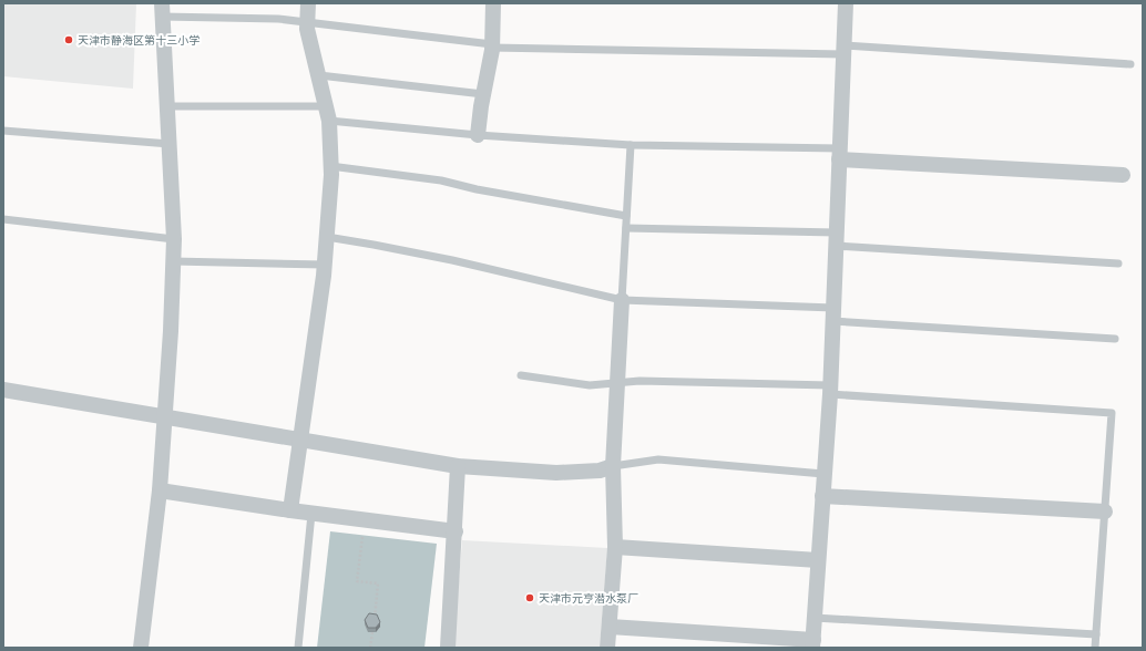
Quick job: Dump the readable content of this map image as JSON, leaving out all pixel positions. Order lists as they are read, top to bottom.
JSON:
{
  "places": ["天津市静海区第十三小学", "天津市元亨潜水泵厂"]
}
